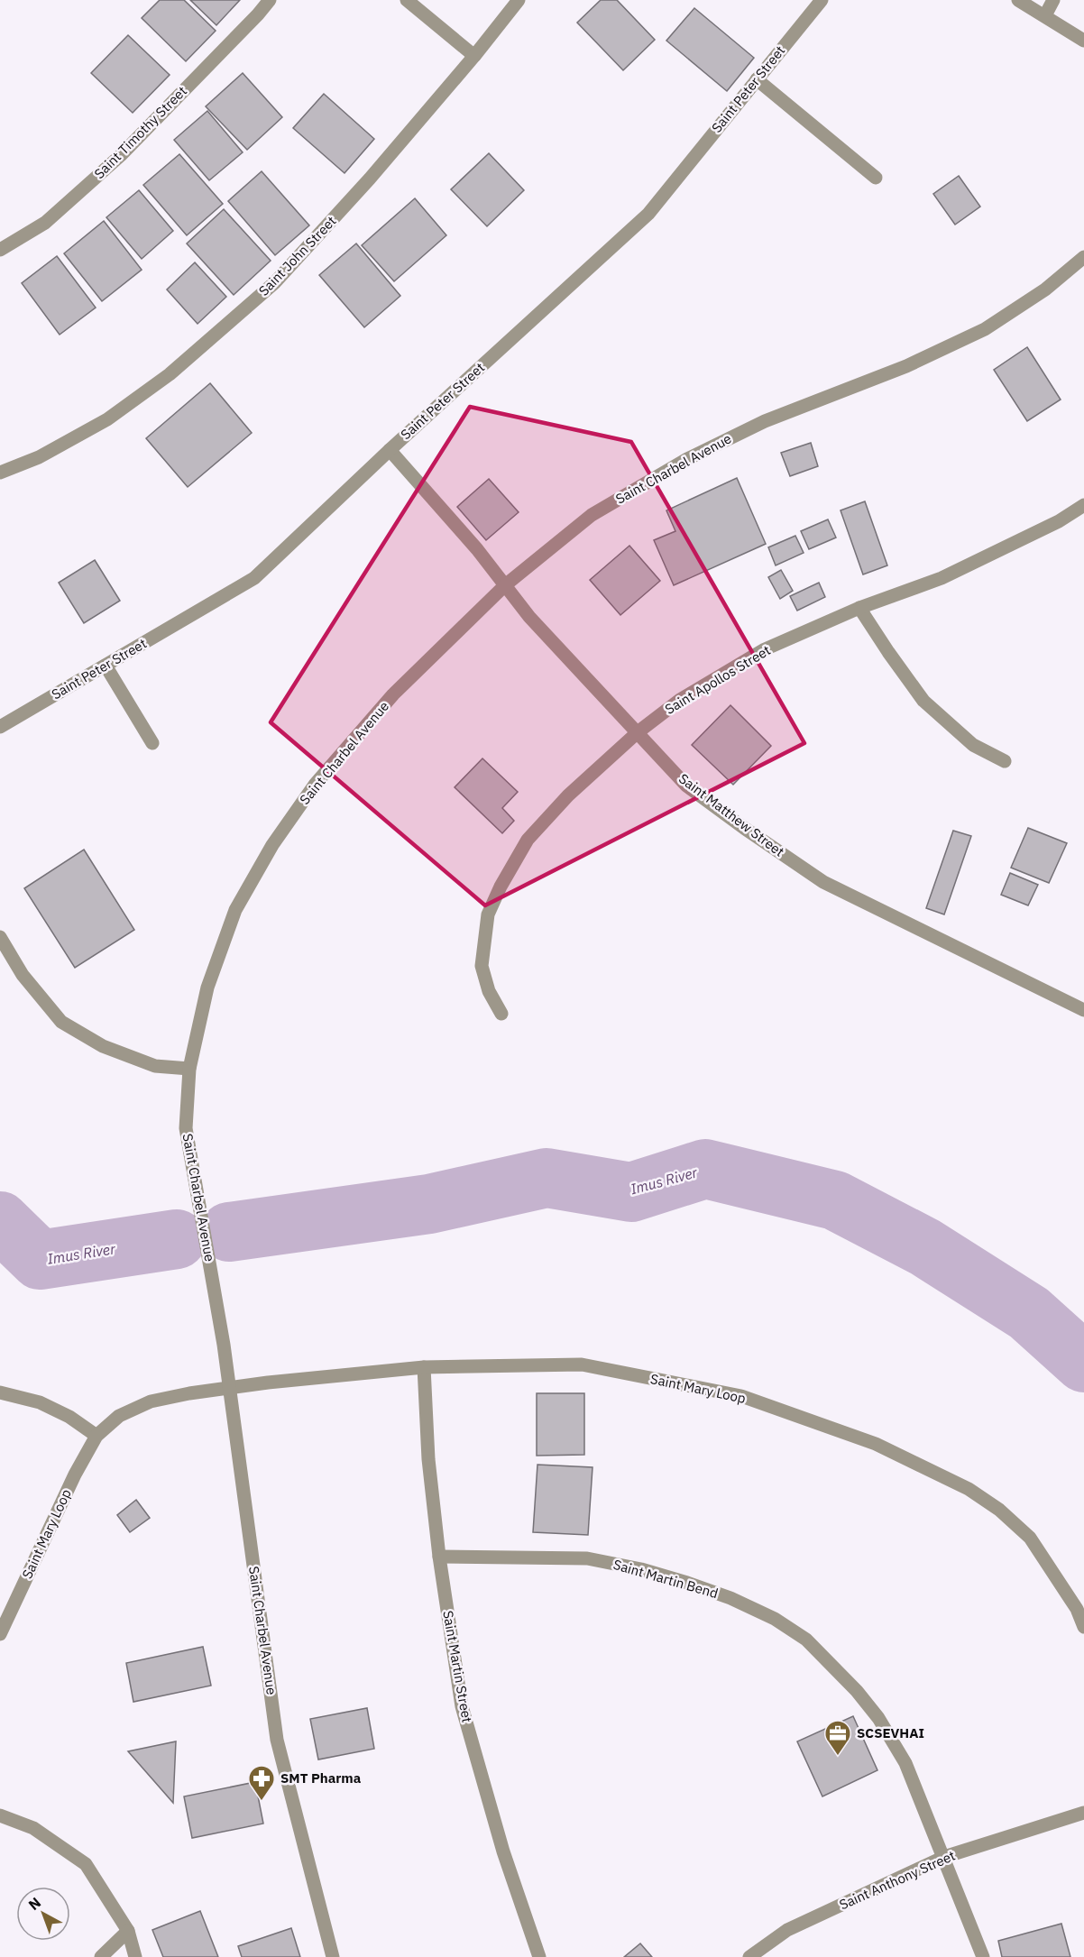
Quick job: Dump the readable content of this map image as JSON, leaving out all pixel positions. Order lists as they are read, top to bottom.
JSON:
{
  "streets": {
    "street": [
      "Saint Peter Street",
      "Saint Timothy Street",
      "Saint John Street",
      "Saint Charbel Avenue",
      "Saint Apollos Street",
      "Saint Matthew Street",
      "Saint Mary Loop",
      "Saint Martin Bend",
      "Saint Martin Street",
      "Saint Anthony Street"
    ]
  },
  "crossings": [
    ["Saint Peter Street", "Saint Matthew Street"],
    ["Saint Charbel Avenue", "Saint Matthew Street"],
    ["Saint Charbel Avenue", "Saint Mary Loop"],
    ["Saint Apollos Street", "Saint Matthew Street"],
    ["Saint Mary Loop", "Saint Martin Street"],
    ["Saint Martin Bend", "Saint Martin Street"],
    ["Saint Martin Bend", "Saint Anthony Street"]
  ],
  "water": ["Imus River"],
  "places": {
    "office": ["SCSEVHAI"],
    "pharmacy": ["SMT Pharma"]
  },
  "north": "top left"
}
